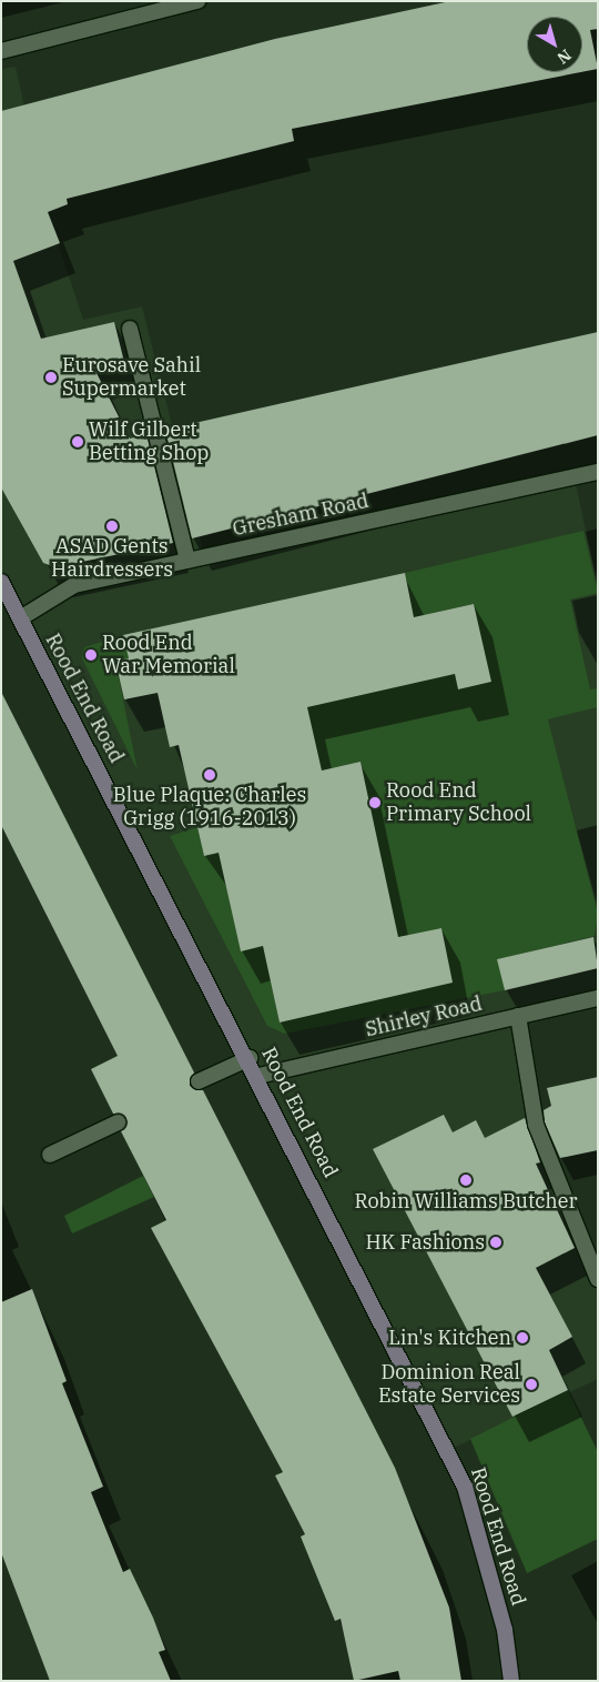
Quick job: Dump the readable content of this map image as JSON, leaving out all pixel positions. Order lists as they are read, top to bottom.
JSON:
{
  "streets": {
    "main road": ["Rood End Road"],
    "street": ["Gresham Road", "Shirley Road"]
  },
  "crossings": [
    ["Gresham Road", "Rood End Road"],
    ["Rood End Road", "Shirley Road"]
  ],
  "places": [
    "Eurosave Sahil Supermarket",
    "Wilf Gilbert Betting Shop",
    "ASAD Gents Hairdressers",
    "Rood End War Memorial",
    "Blue Plaque: Charles Grigg (1916-2013)",
    "Rood End Primary School",
    "Robin Williams Butcher",
    "HK Fashions",
    "Lin's Kitchen",
    "Dominion Real Estate Services"
  ],
  "north": "bottom right"
}
